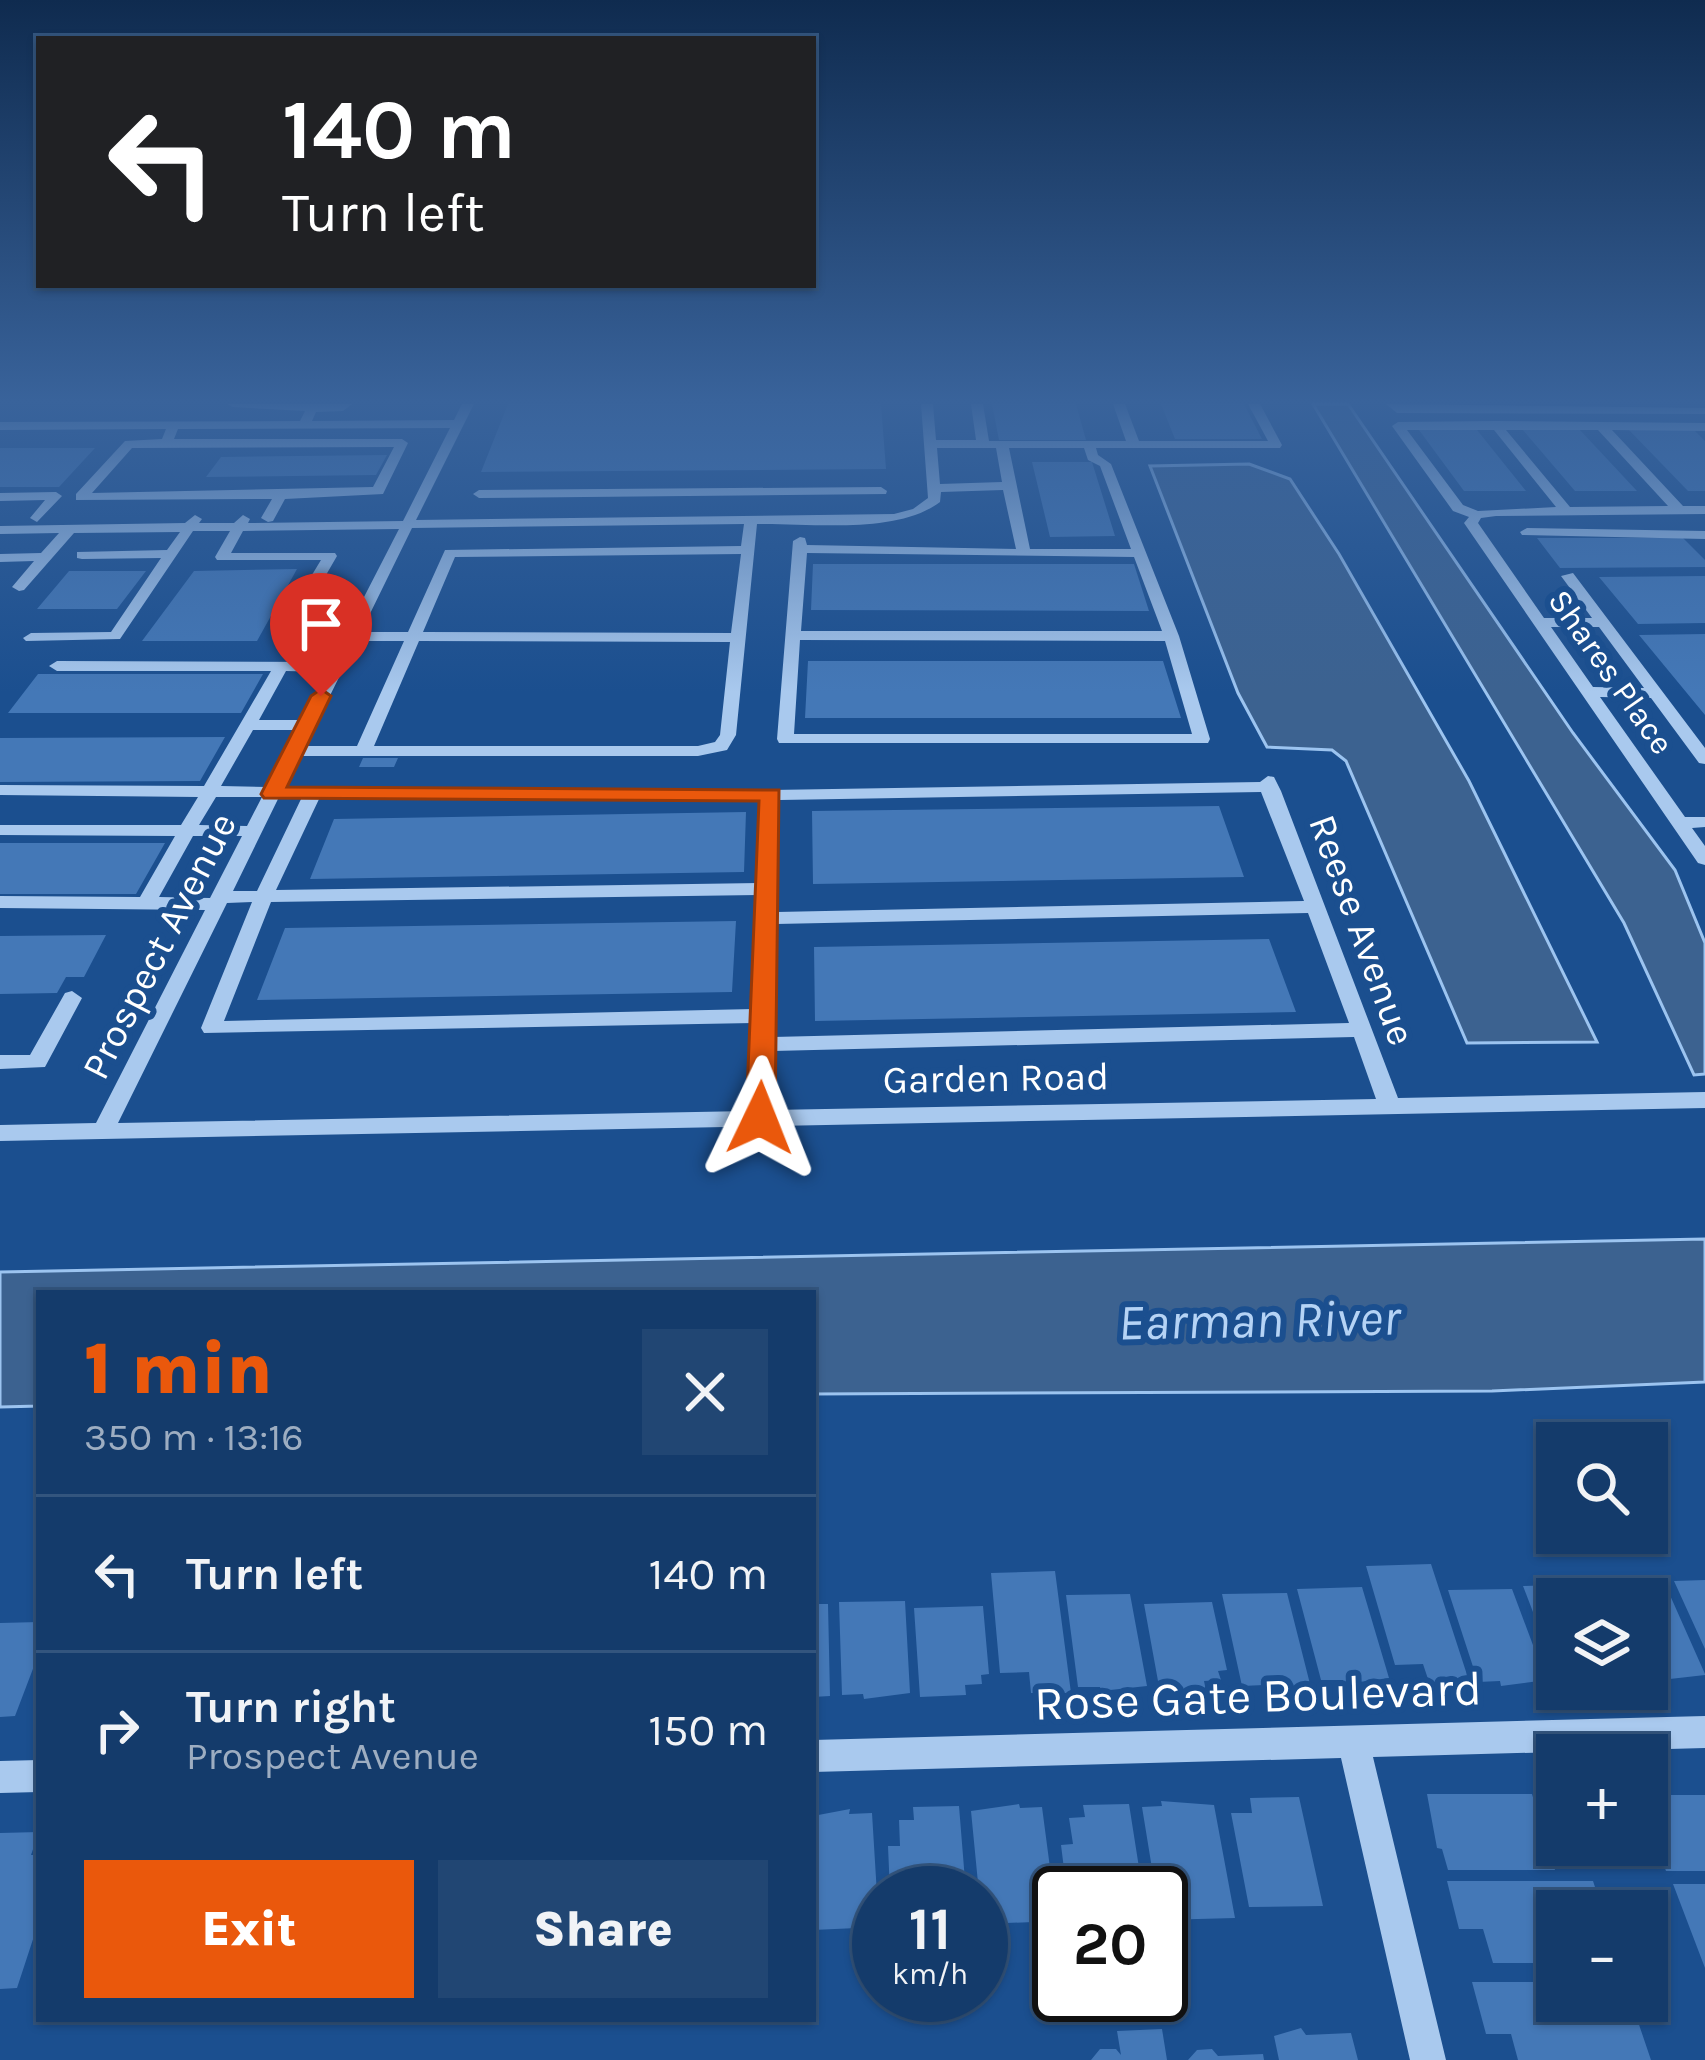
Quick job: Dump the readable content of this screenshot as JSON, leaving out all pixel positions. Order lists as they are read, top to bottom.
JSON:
{
  "streets": {
    "street": [
      "Shares Place",
      "Reese Avenue",
      "Prospect Avenue",
      "Garden Road",
      "Rose Gate Boulevard"
    ]
  },
  "crossings": [
    ["Reese Avenue", "Garden Road"],
    ["Prospect Avenue", "Garden Road"]
  ],
  "water": ["Earman River"],
  "page": {
    "turn": ["140 m", "Turn left"],
    "heading": ["1 min", "350 m · 13:16"],
    "map_buttons": ["+", "−"],
    "list": [
      {
        "name": "Turn left",
        "value": "140 m"
      },
      {
        "name": "Turn right",
        "note": "Prospect Avenue",
        "value": "150 m"
      }
    ],
    "buttons": ["Exit", "Share"],
    "speed": "11 km/h",
    "limit": "20"
  }
}
